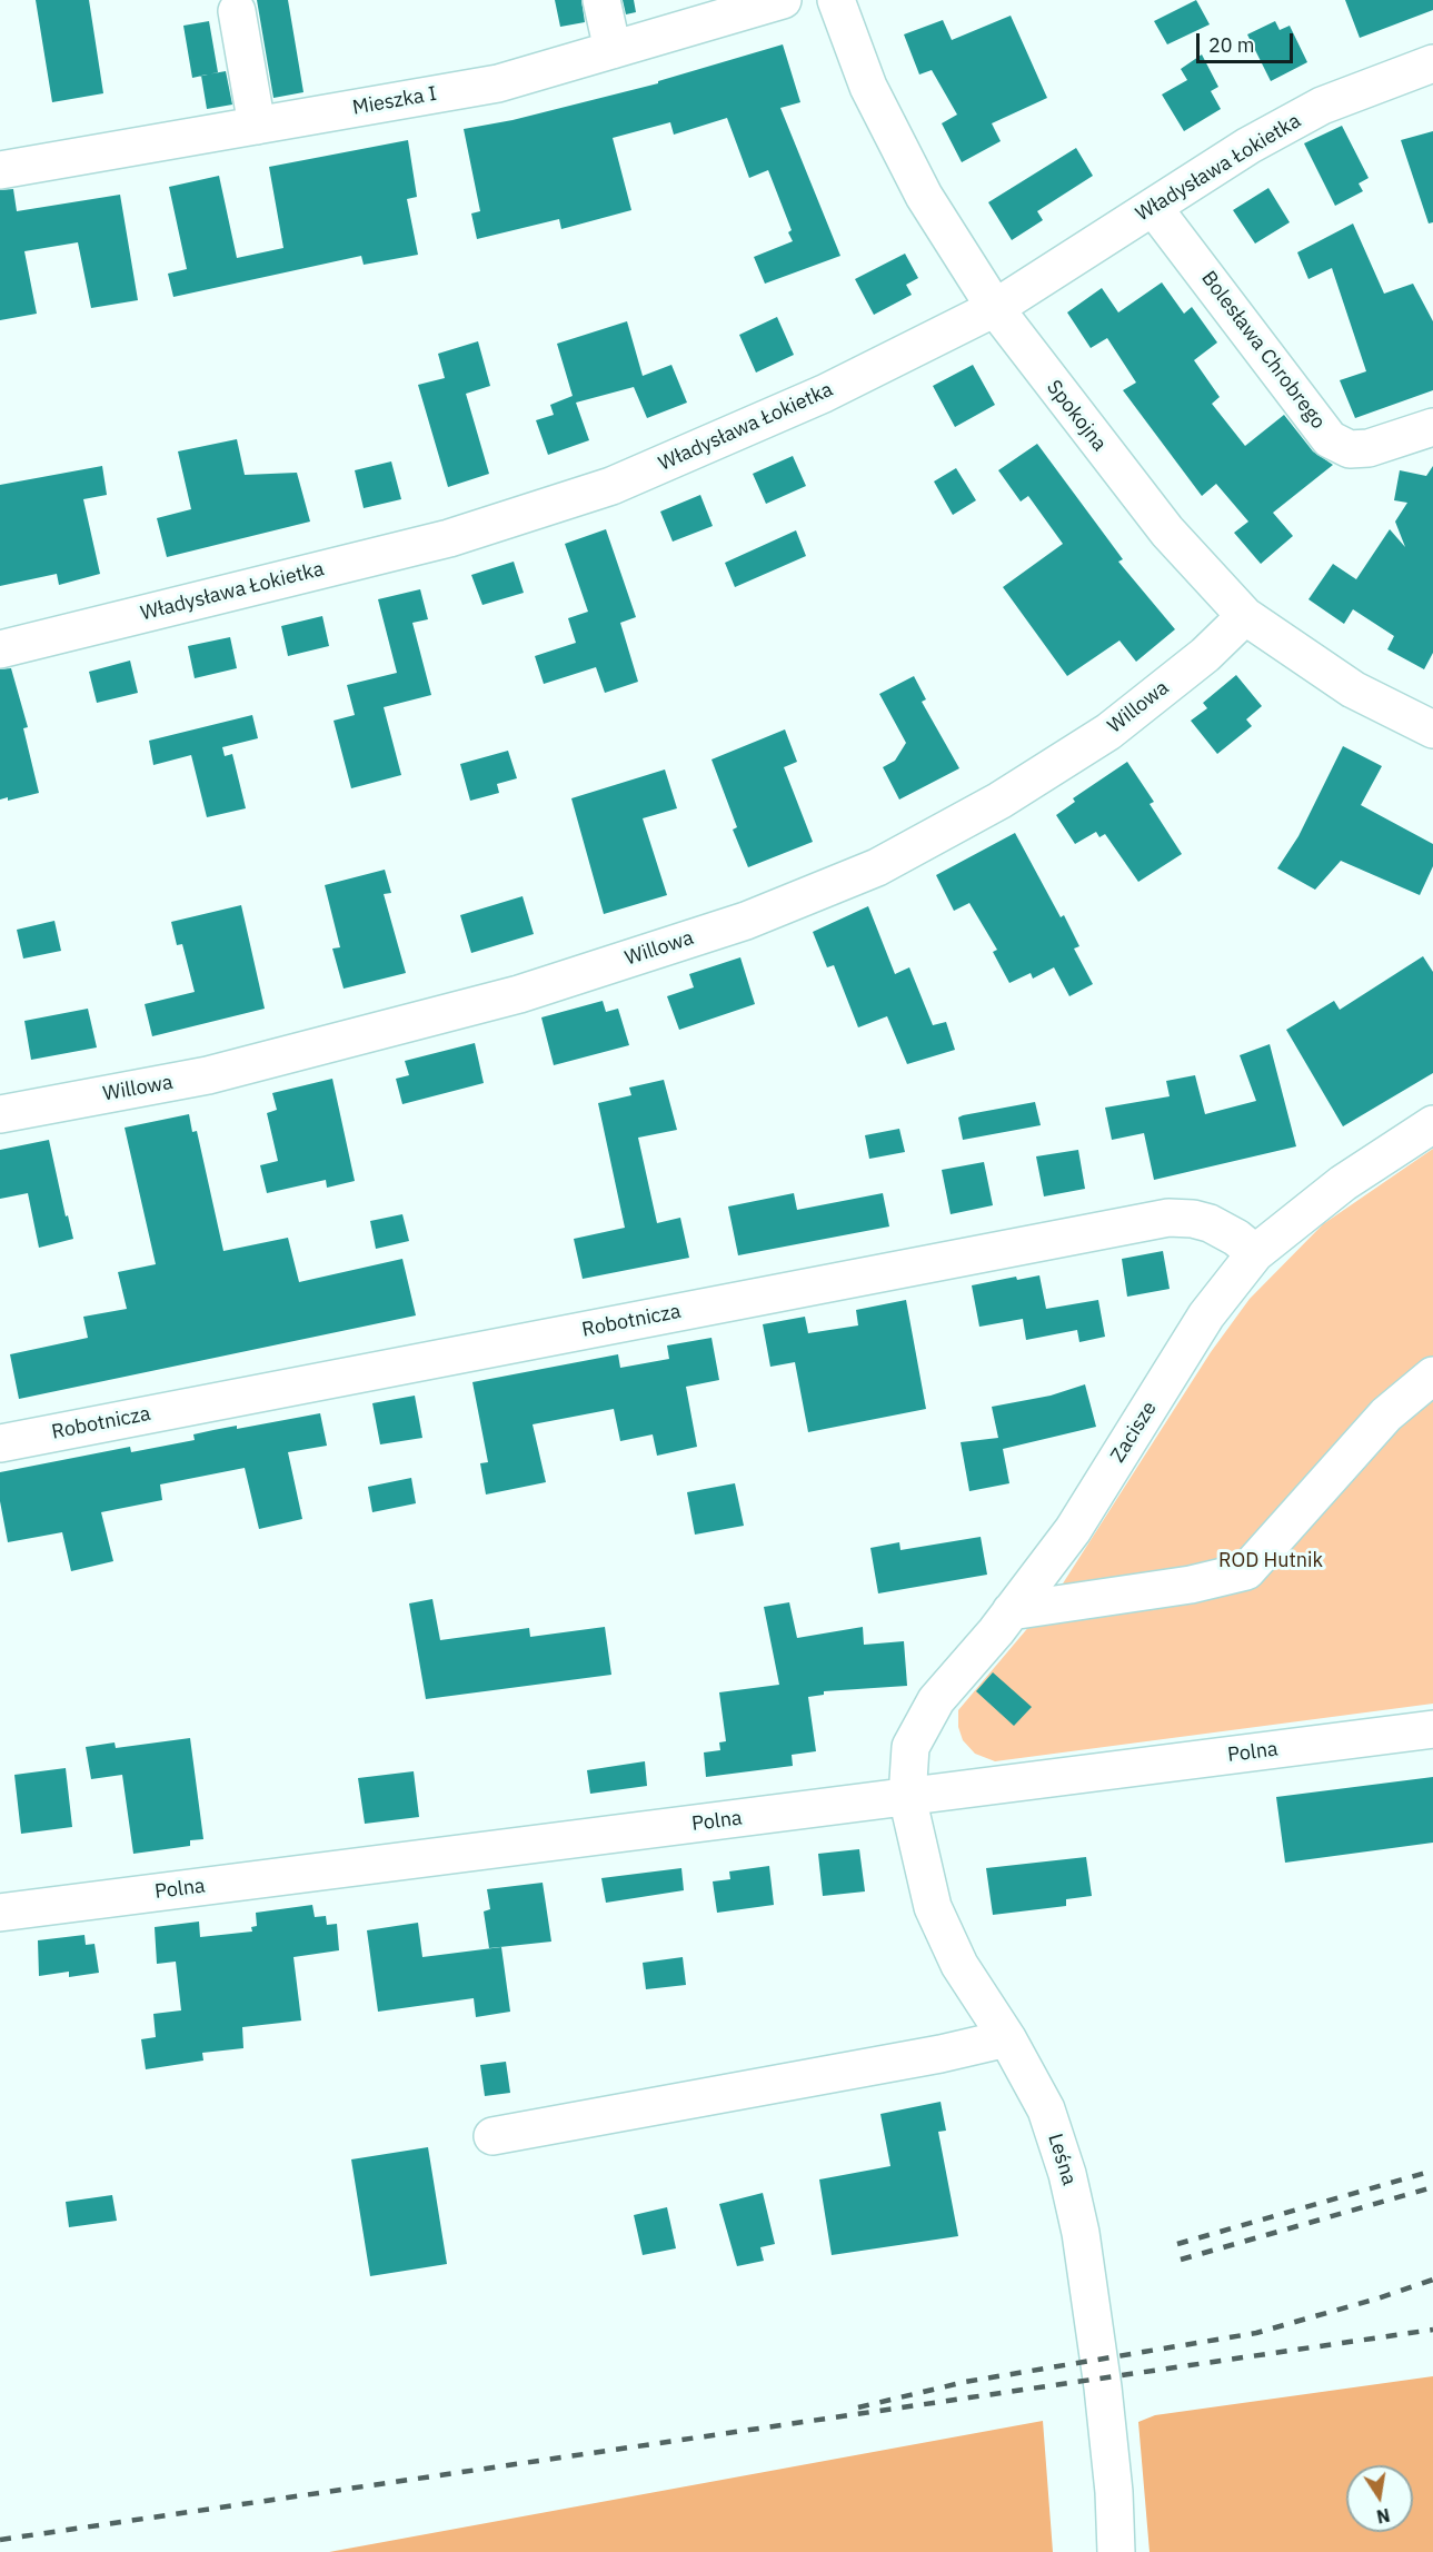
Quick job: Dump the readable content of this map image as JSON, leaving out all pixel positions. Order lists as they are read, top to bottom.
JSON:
{
  "streets": {
    "street": [
      "Mieszka I",
      "Władysława Łokietka",
      "Bolesława Chrobrego",
      "Spokojna",
      "Willowa",
      "Robotnicza",
      "Zacisze",
      "Polna",
      "Leśna"
    ]
  },
  "crossings": [
    ["Władysława Łokietka", "Bolesława Chrobrego"],
    ["Władysława Łokietka", "Spokojna"],
    ["Spokojna", "Willowa"],
    ["Robotnicza", "Zacisze"],
    ["Zacisze", "Polna"],
    ["Zacisze", "Leśna"],
    ["Polna", "Leśna"]
  ],
  "parks": ["ROD Hutnik"],
  "scale_bar": "20 m",
  "north": "bottom"
}
